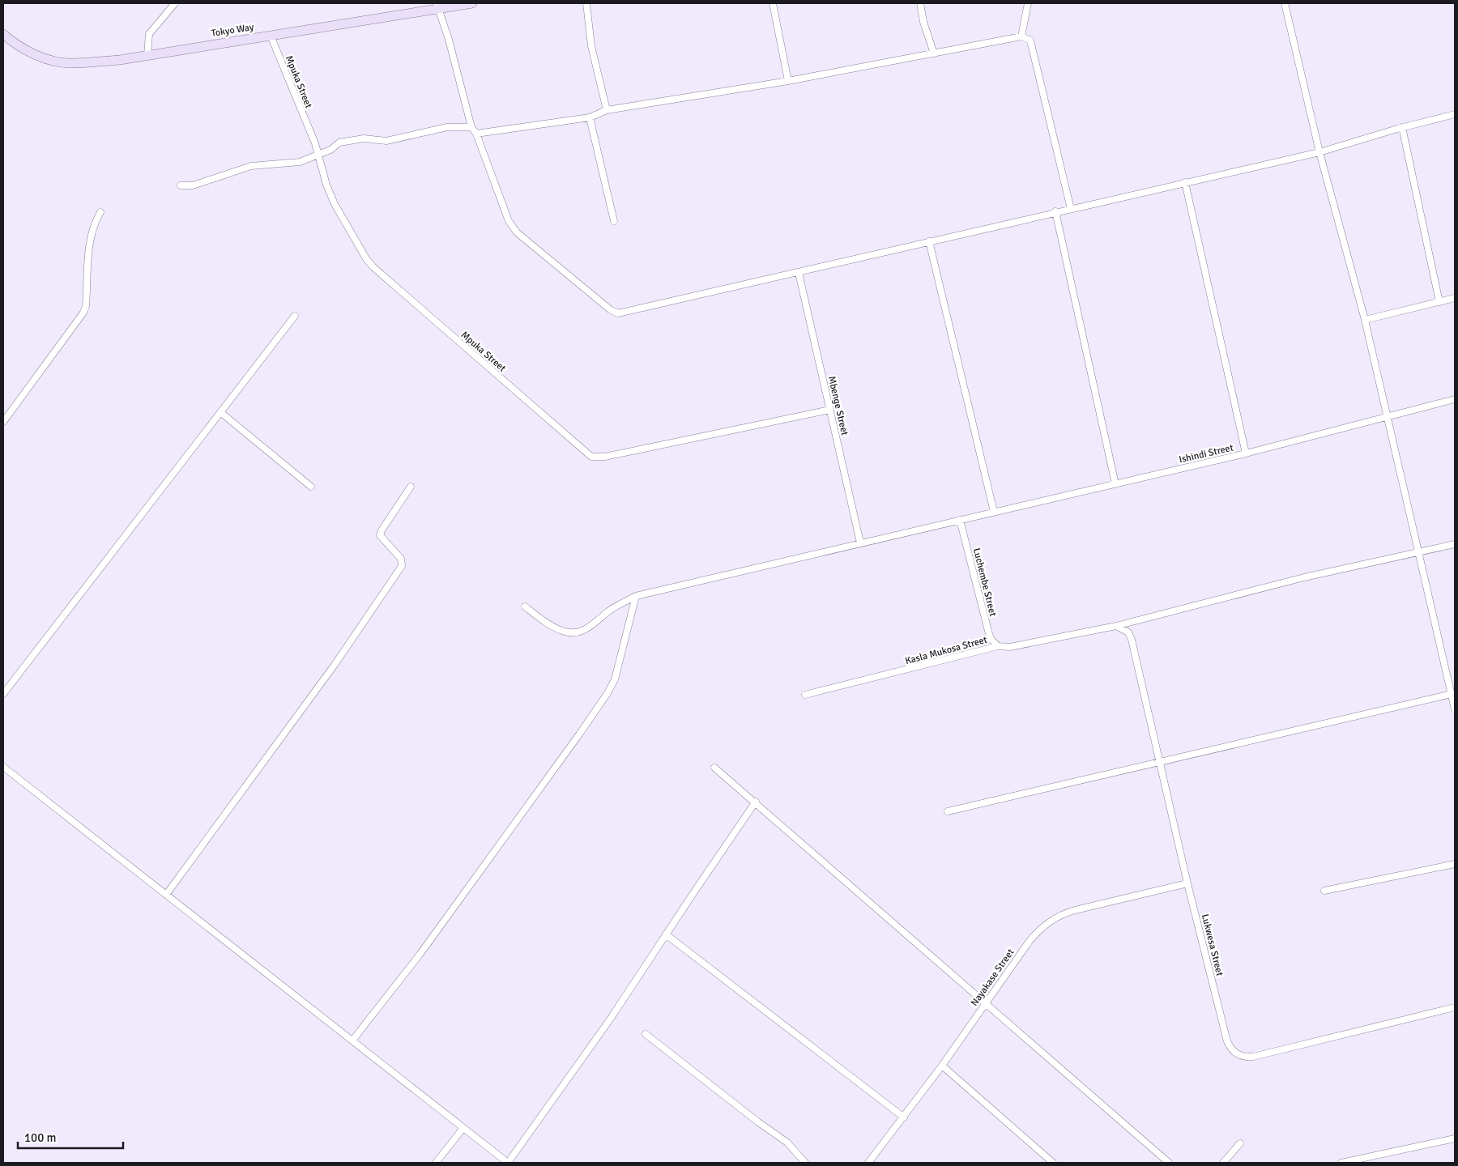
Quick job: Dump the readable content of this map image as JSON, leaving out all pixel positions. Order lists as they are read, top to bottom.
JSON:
{
  "streets": {
    "street": [
      "Tokyo Way",
      "Mpuka Street",
      "Mbenge Street",
      "Ishindi Street",
      "Luchembe Street",
      "Kasla Mukosa Street",
      "Lukwesa Street",
      "Nayakase Street"
    ]
  },
  "crossings": [
    ["Tokyo Way", "Mpuka Street"],
    ["Mpuka Street", "Mbenge Street"],
    ["Mbenge Street", "Ishindi Street"],
    ["Ishindi Street", "Luchembe Street"],
    ["Luchembe Street", "Kasla Mukosa Street"],
    ["Kasla Mukosa Street", "Lukwesa Street"],
    ["Lukwesa Street", "Nayakase Street"]
  ],
  "scale_bar": "100 m"
}
